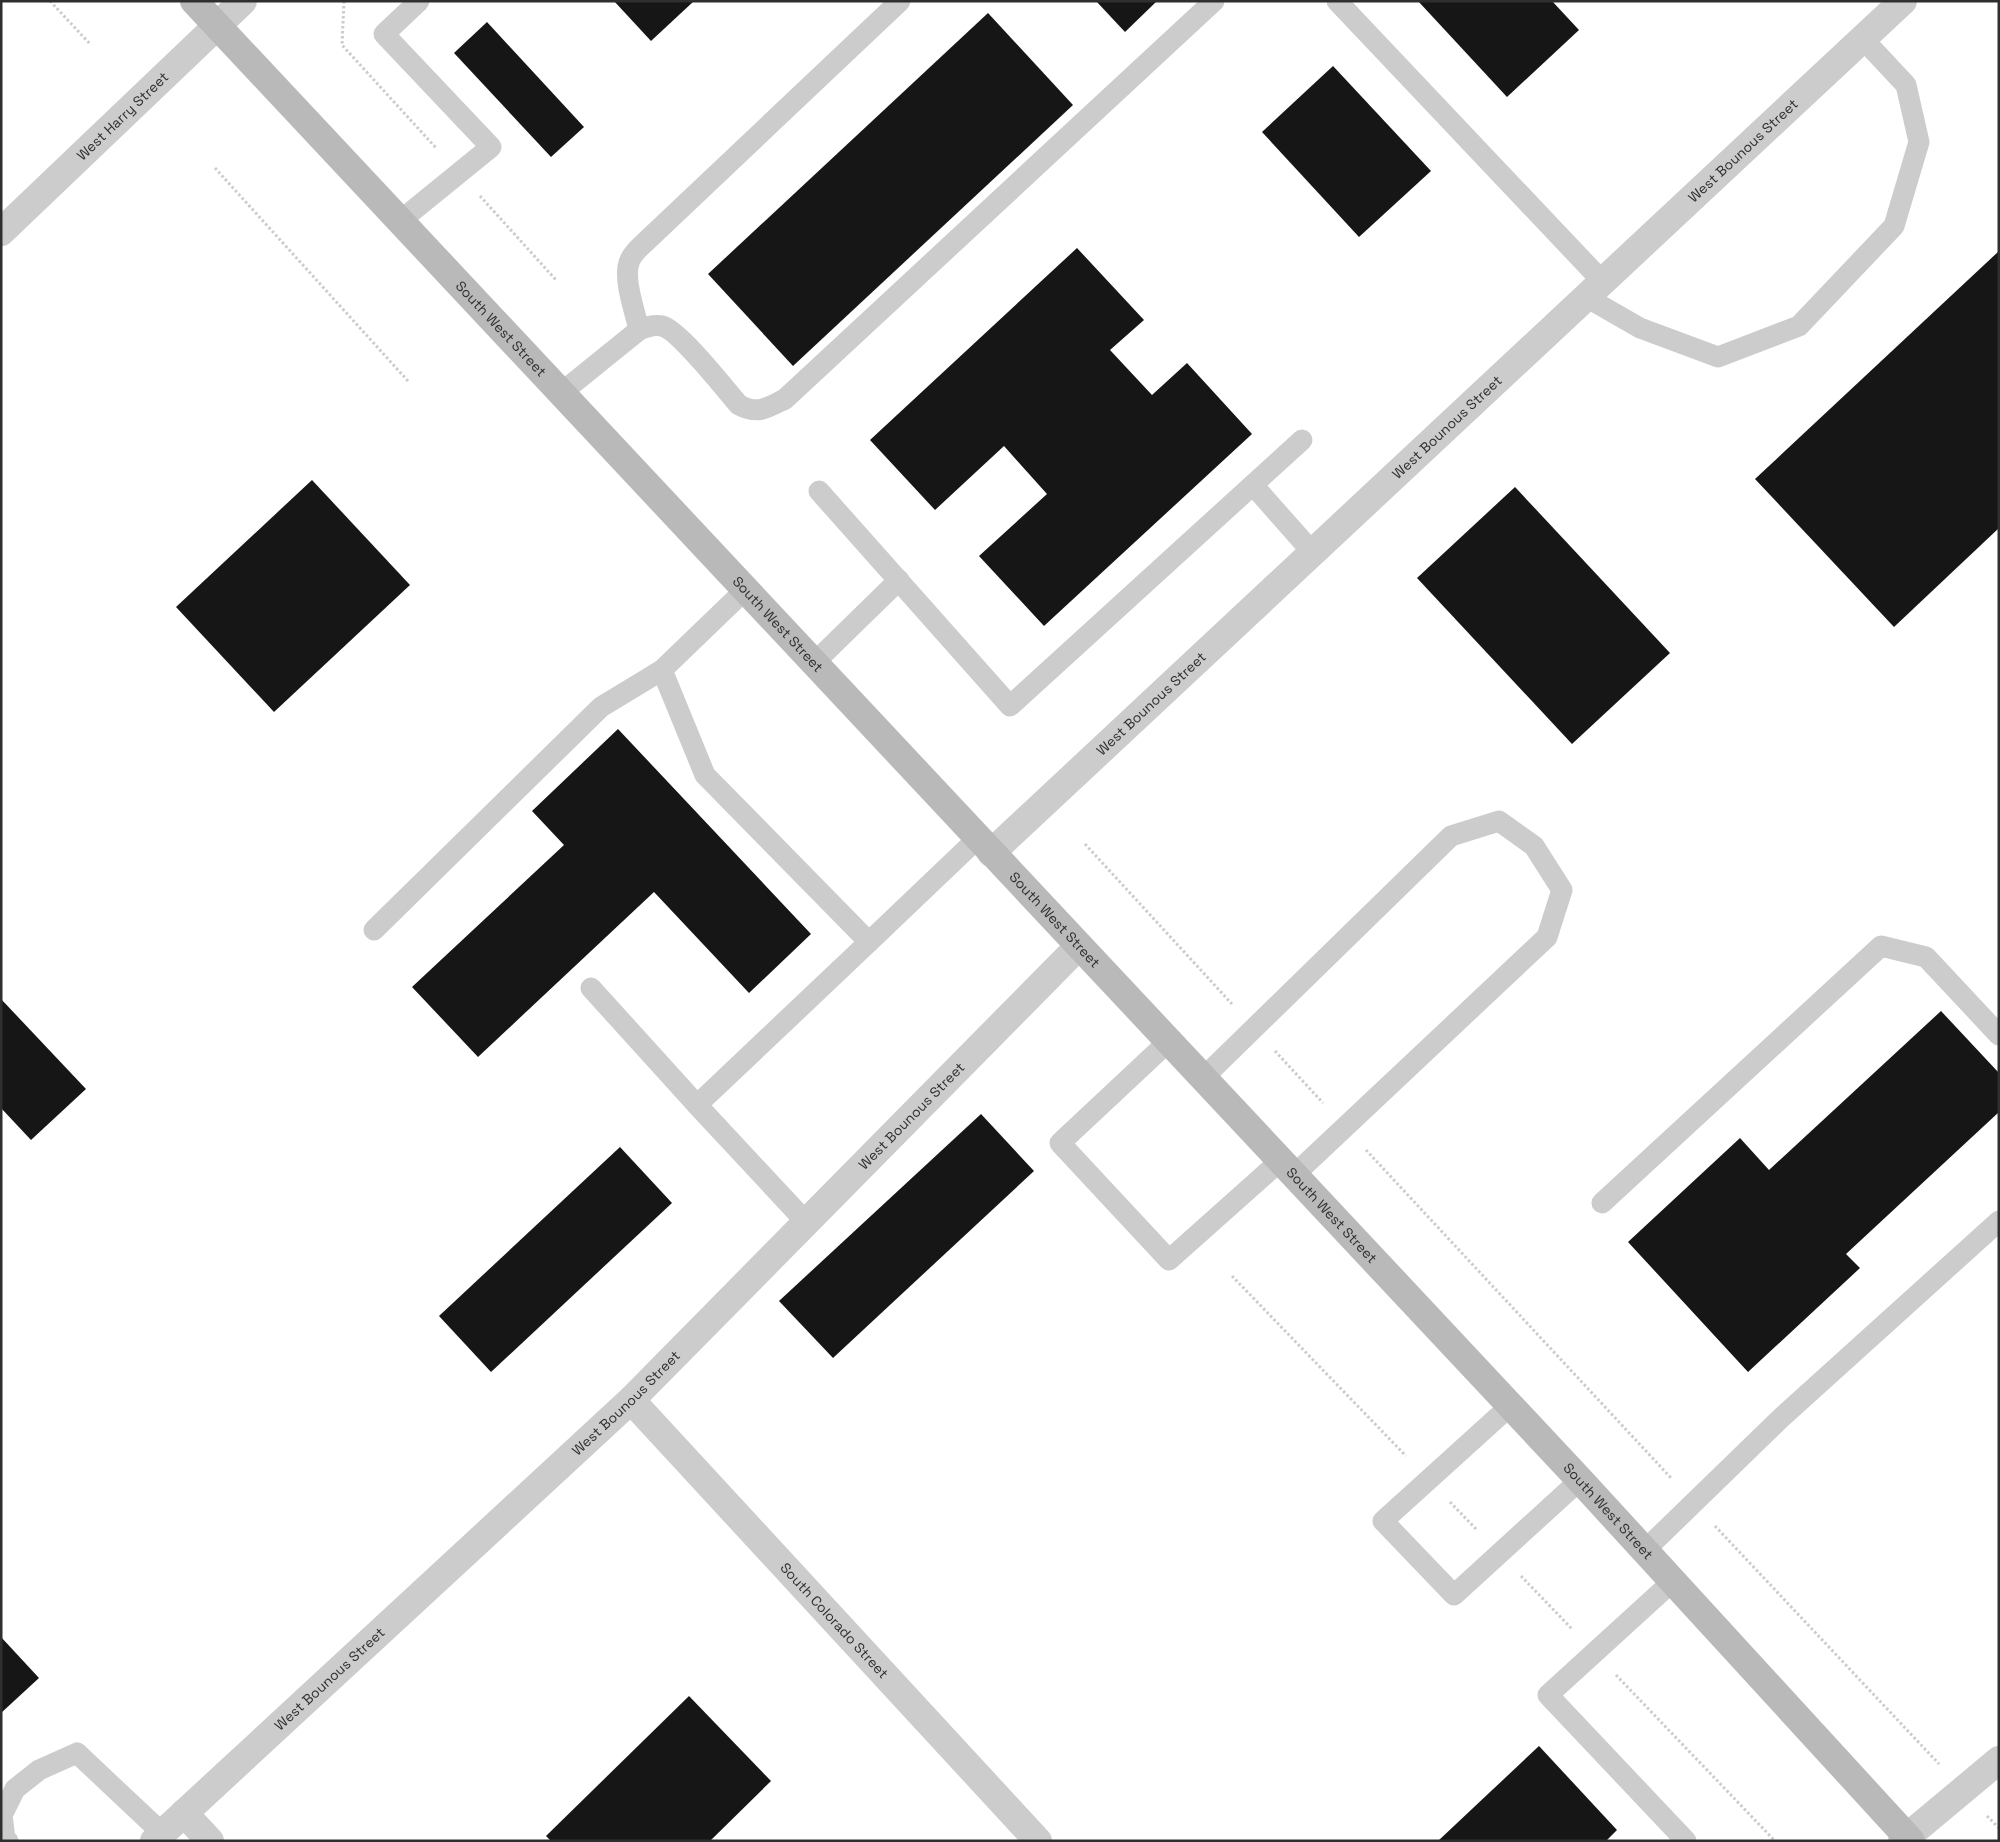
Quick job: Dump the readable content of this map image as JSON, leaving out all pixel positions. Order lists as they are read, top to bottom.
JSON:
{
  "streets": {
    "main road": ["South West Street"],
    "street": ["West Harry Street", "West Bounous Street", "South Colorado Street"]
  },
  "crossings": [
    ["West Harry Street", "South West Street"],
    ["West Bounous Street", "South West Street"],
    ["West Bounous Street", "South Colorado Street"]
  ]
}
